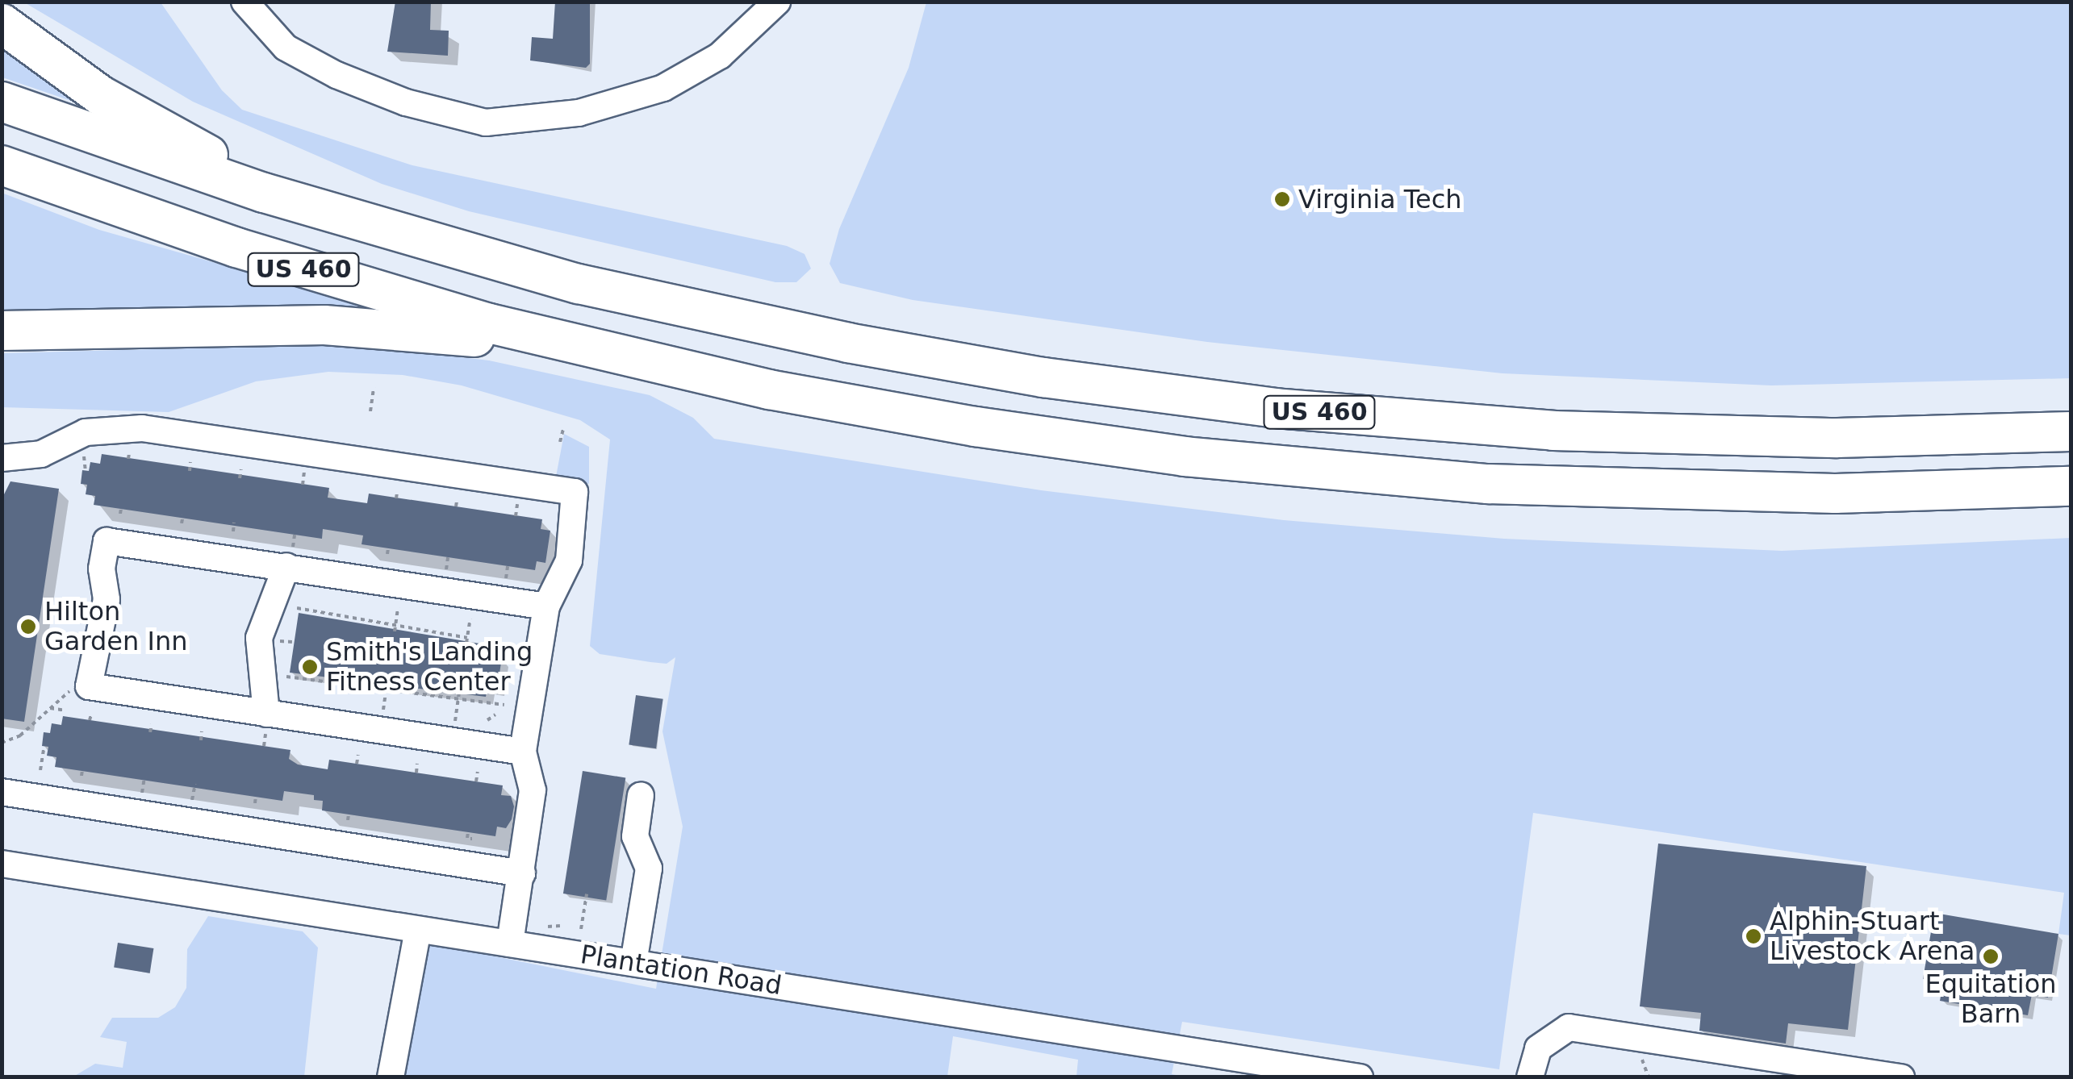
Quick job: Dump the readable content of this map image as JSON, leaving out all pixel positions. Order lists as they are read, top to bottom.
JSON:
{
  "streets": {
    "highway": ["US 460"],
    "street": ["Plantation Road"]
  },
  "places": [
    "Virginia Tech",
    "Hilton Garden Inn",
    "Smith's Landing Fitness Center",
    "Alphin-Stuart Livestock Arena",
    "Equitation Barn"
  ]
}
